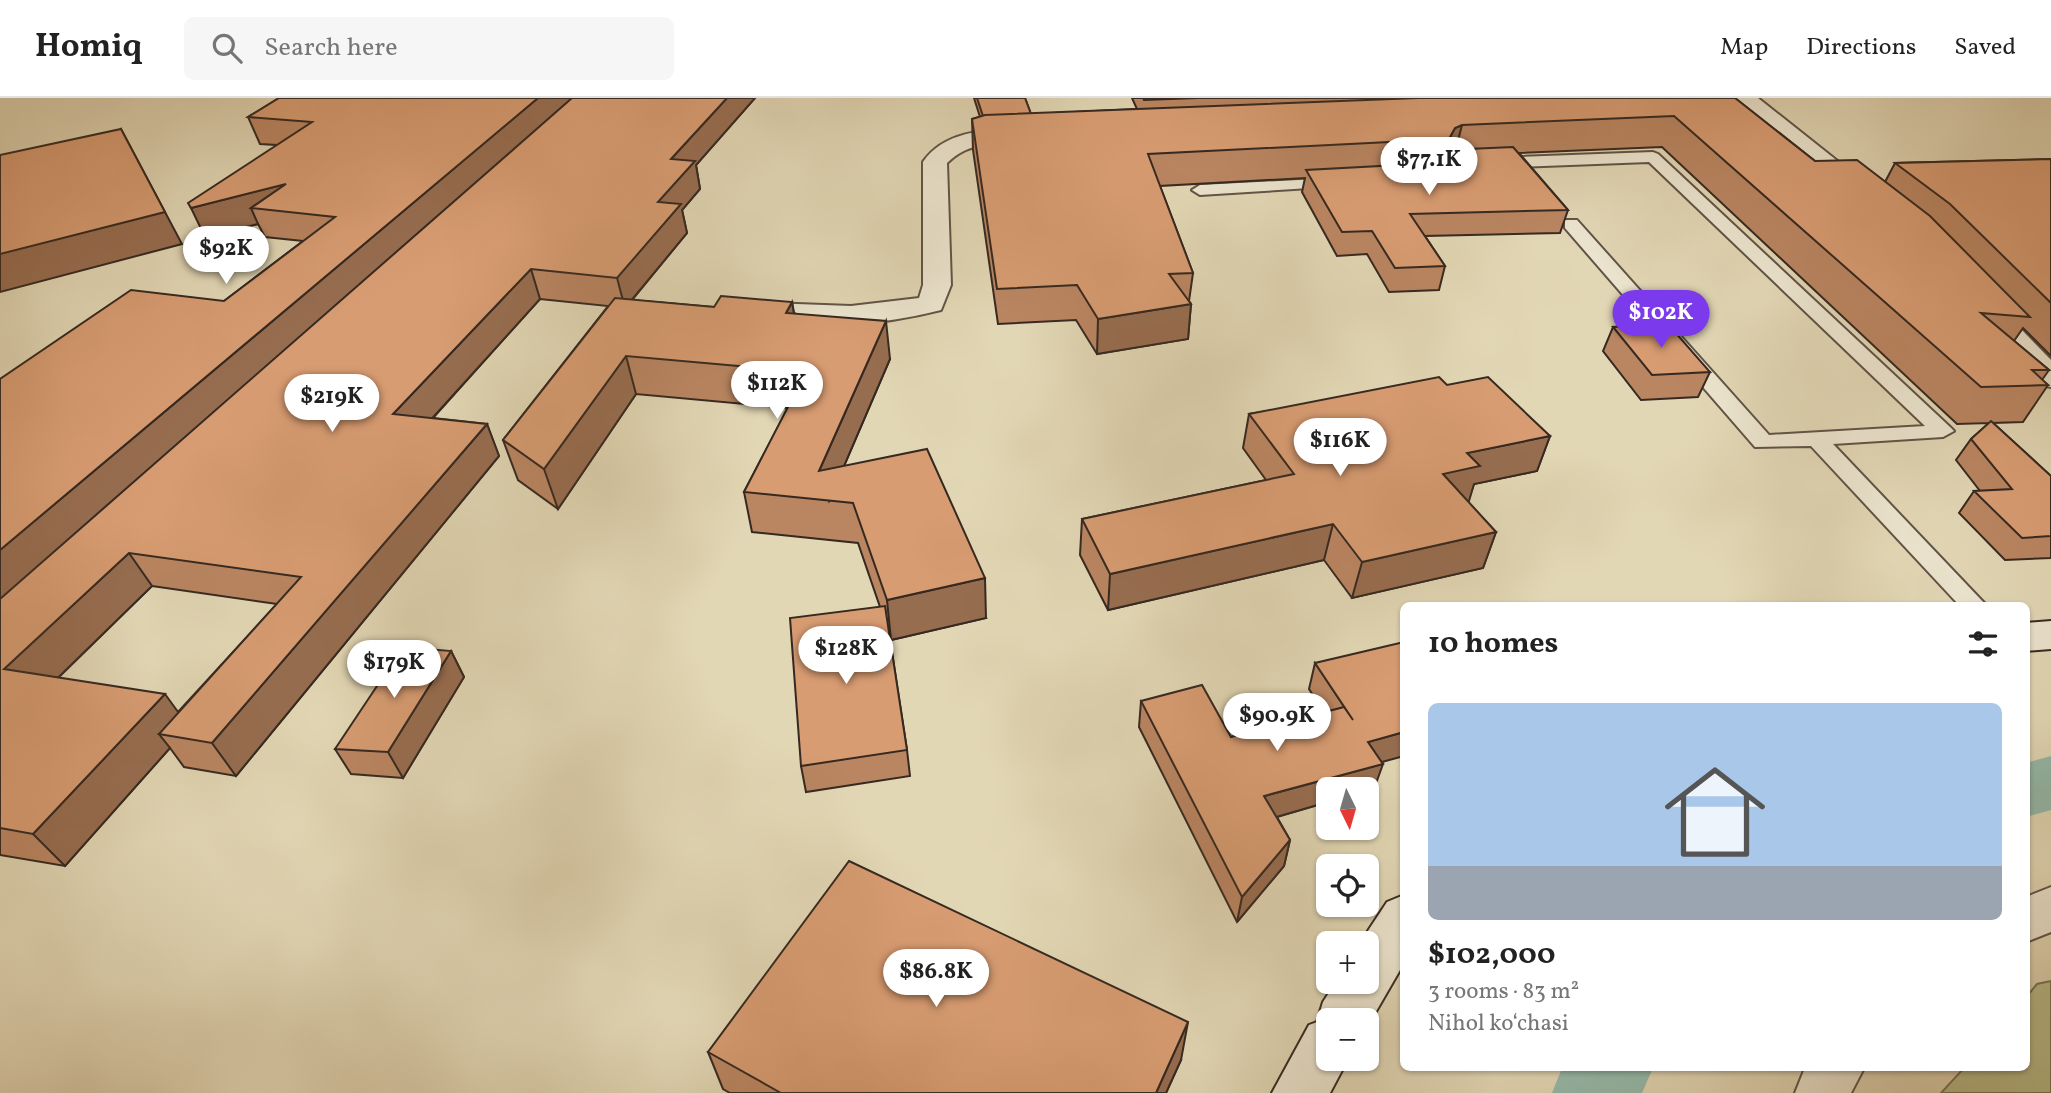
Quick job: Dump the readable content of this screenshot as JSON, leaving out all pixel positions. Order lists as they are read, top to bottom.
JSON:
{
  "north": "bottom",
  "page": {
    "header": "Homiq",
    "search": "Search here",
    "nav": ["Map", "Directions", "Saved"],
    "price": [
      "$77.1K",
      "$92K",
      "$102K",
      "$112K",
      "$219K",
      "$116K",
      "$128K",
      "$179K",
      "$90.9K",
      "$86.8K"
    ],
    "heading": "10 homes",
    "list": [
      {
        "name": "$102,000",
        "note": "3 rooms · 83 m² · Nihol koʻchasi"
      }
    ],
    "map_buttons": ["+", "−"]
  }
}
